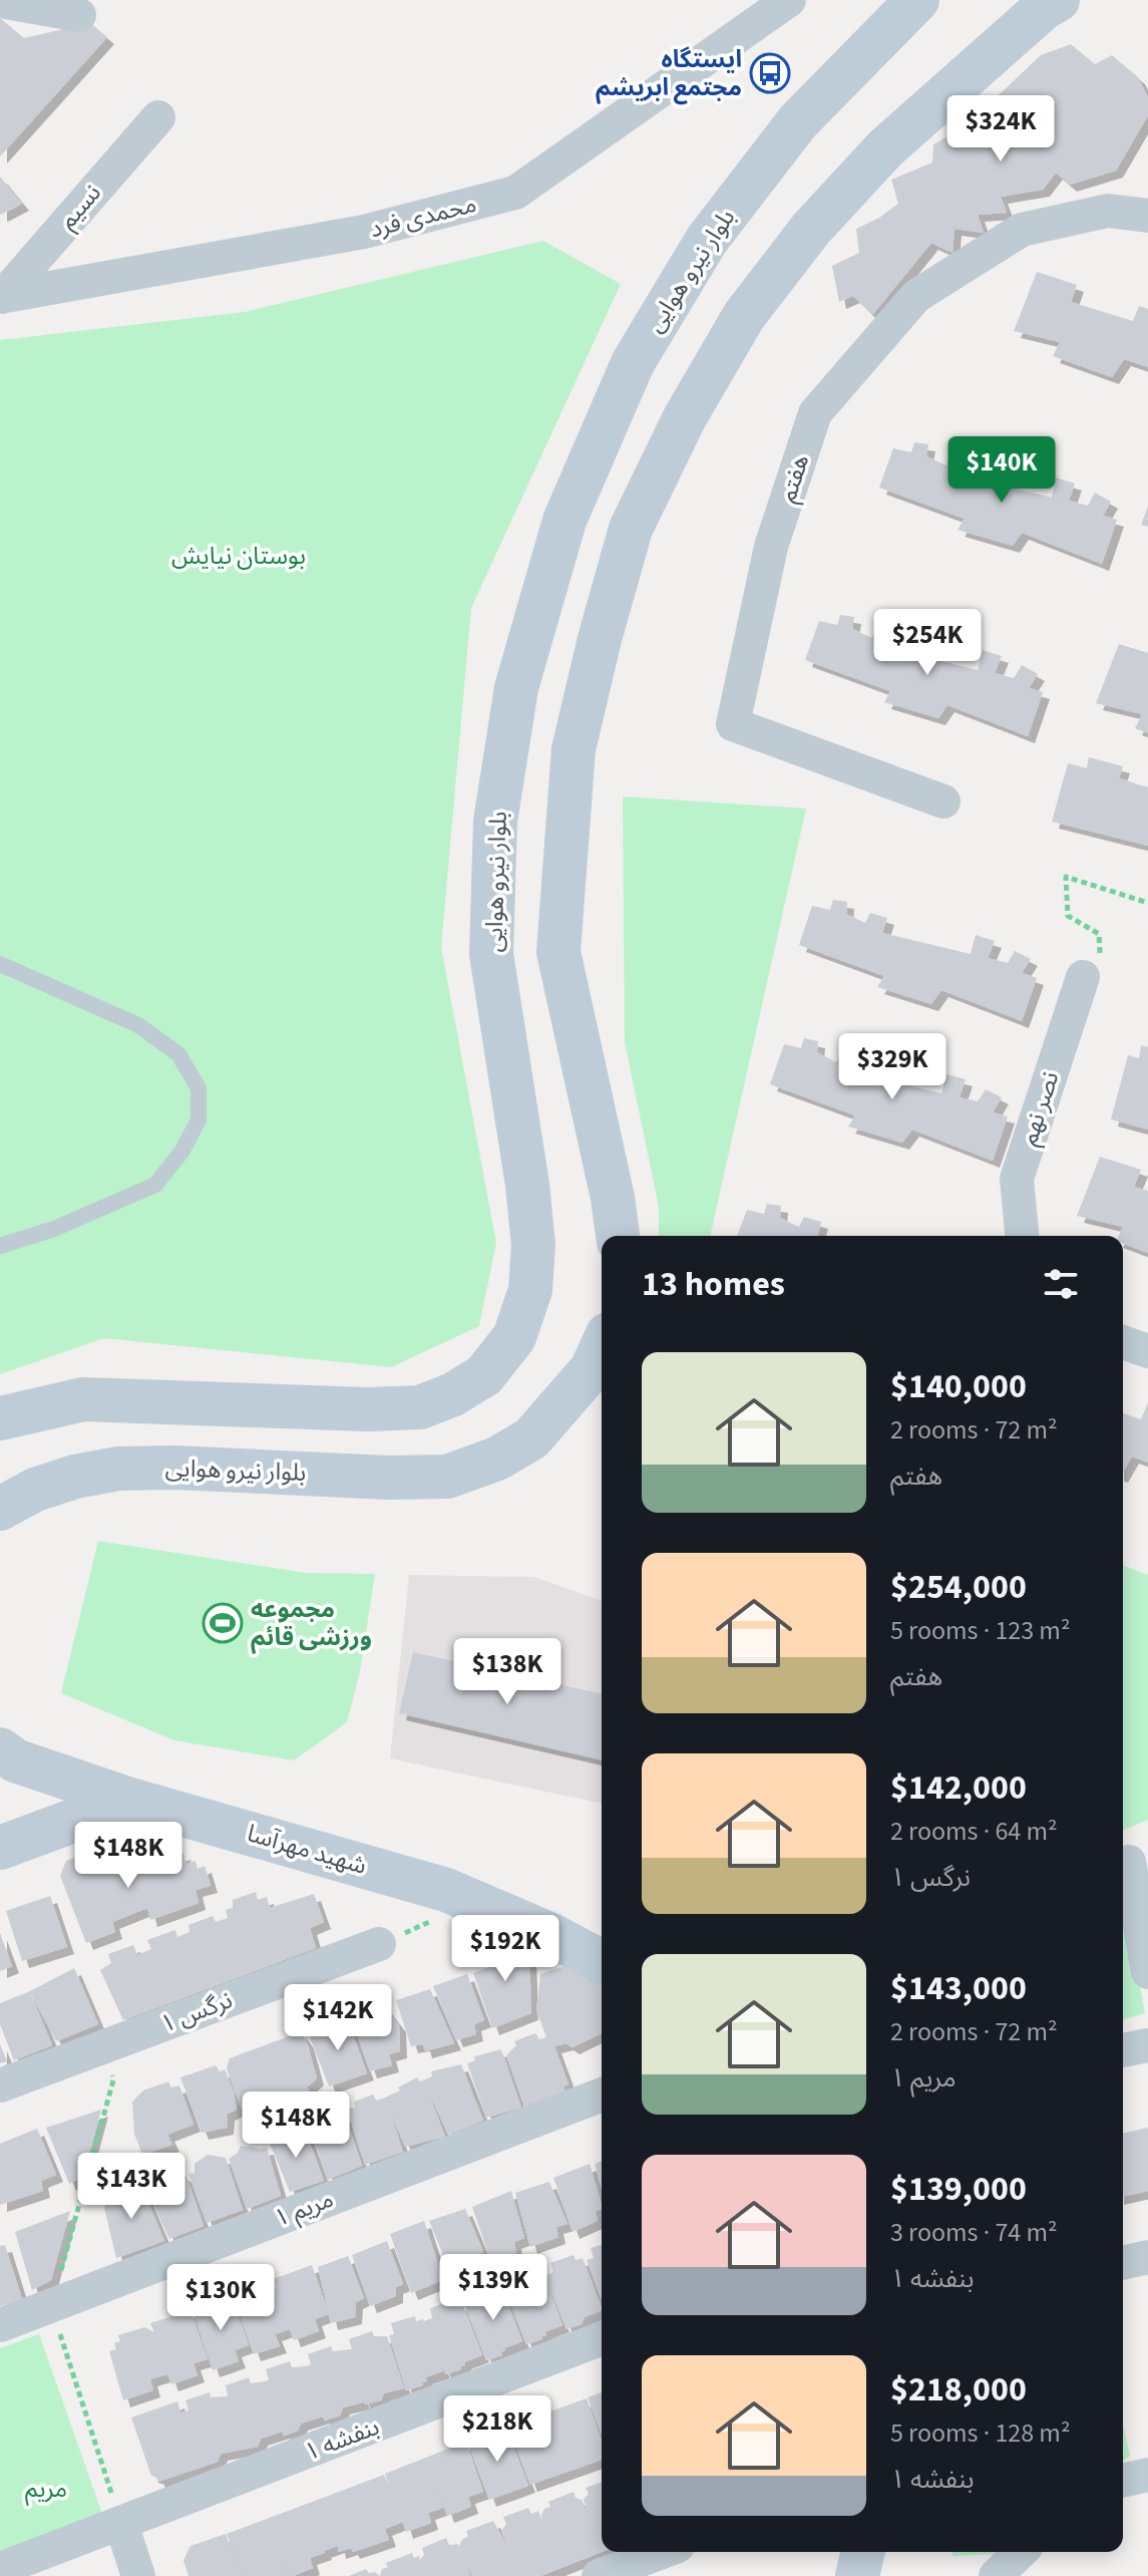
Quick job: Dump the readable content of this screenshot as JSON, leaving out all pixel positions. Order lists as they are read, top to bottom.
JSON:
{
  "streets": {
    "main road": ["بلوار نیرو هوایی", "شهید مهرآسا"],
    "street": [
      "نسیم",
      "محمدی فرد",
      "هفتم",
      "نصر نهم",
      "نرگس ۱",
      "مریم ۱",
      "بنفشه ۱"
    ]
  },
  "crossings": [
    ["نسیم", "محمدی فرد"]
  ],
  "parks": ["بوستان نیایش", "مریم"],
  "places": {
    "bus stop": ["ایستگاه مجتمع ابریشم"],
    "sports": ["مجموعه ورزشی قائم"]
  },
  "page": {
    "price": [
      "$324K",
      "$140K",
      "$254K",
      "$329K",
      "$138K",
      "$148K",
      "$192K",
      "$142K",
      "$148K",
      "$143K",
      "$139K",
      "$130K",
      "$218K"
    ],
    "heading": "13 homes",
    "list": [
      {
        "name": "$140,000",
        "note": "2 rooms · 72 m² · هفتم"
      },
      {
        "name": "$254,000",
        "note": "5 rooms · 123 m² · هفتم"
      },
      {
        "name": "$142,000",
        "note": "2 rooms · 64 m² · نرگس ۱"
      },
      {
        "name": "$143,000",
        "note": "2 rooms · 72 m² · مریم ۱"
      },
      {
        "name": "$139,000",
        "note": "3 rooms · 74 m² · بنفشه ۱"
      },
      {
        "name": "$218,000",
        "note": "5 rooms · 128 m² · بنفشه ۱"
      }
    ]
  }
}
